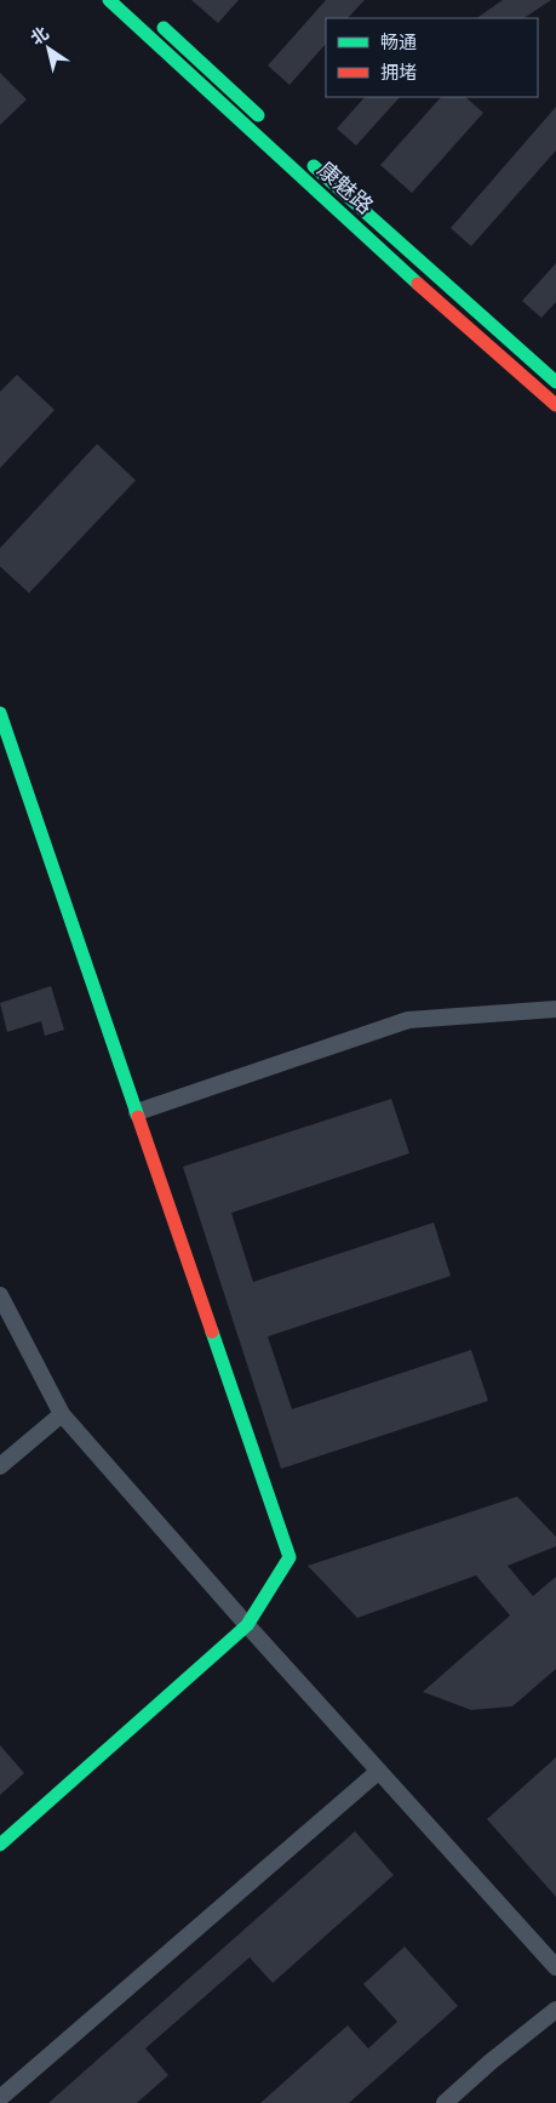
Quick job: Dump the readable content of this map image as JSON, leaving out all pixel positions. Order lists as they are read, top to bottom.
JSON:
{
  "streets": {
    "street": ["康魅路"]
  },
  "legend": ["畅通", "拥堵"],
  "north": "top left"
}
